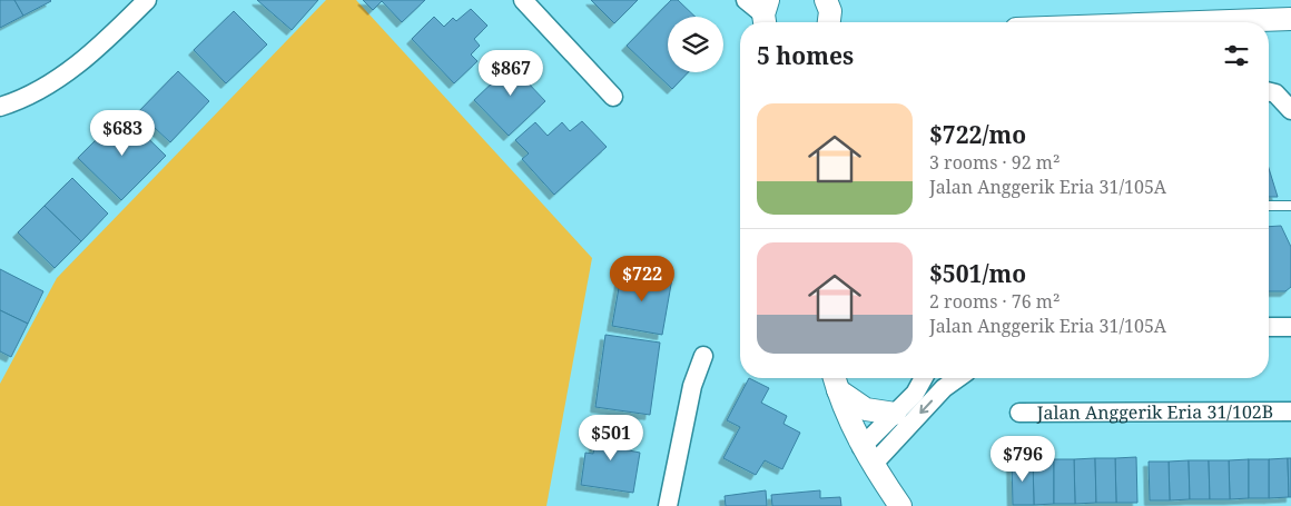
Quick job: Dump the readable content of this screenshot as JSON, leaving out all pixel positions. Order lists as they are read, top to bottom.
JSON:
{
  "streets": {
    "street": ["Jalan Anggerik Eria 31/102B"]
  },
  "page": {
    "heading": "5 homes",
    "price": [
      "$867",
      "$683",
      "$722",
      "$501",
      "$796"
    ],
    "list": [
      {
        "name": "$722/mo",
        "note": "3 rooms · 92 m² · Jalan Anggerik Eria 31/105A"
      },
      {
        "name": "$501/mo",
        "note": "2 rooms · 76 m² · Jalan Anggerik Eria 31/105A"
      }
    ]
  }
}
